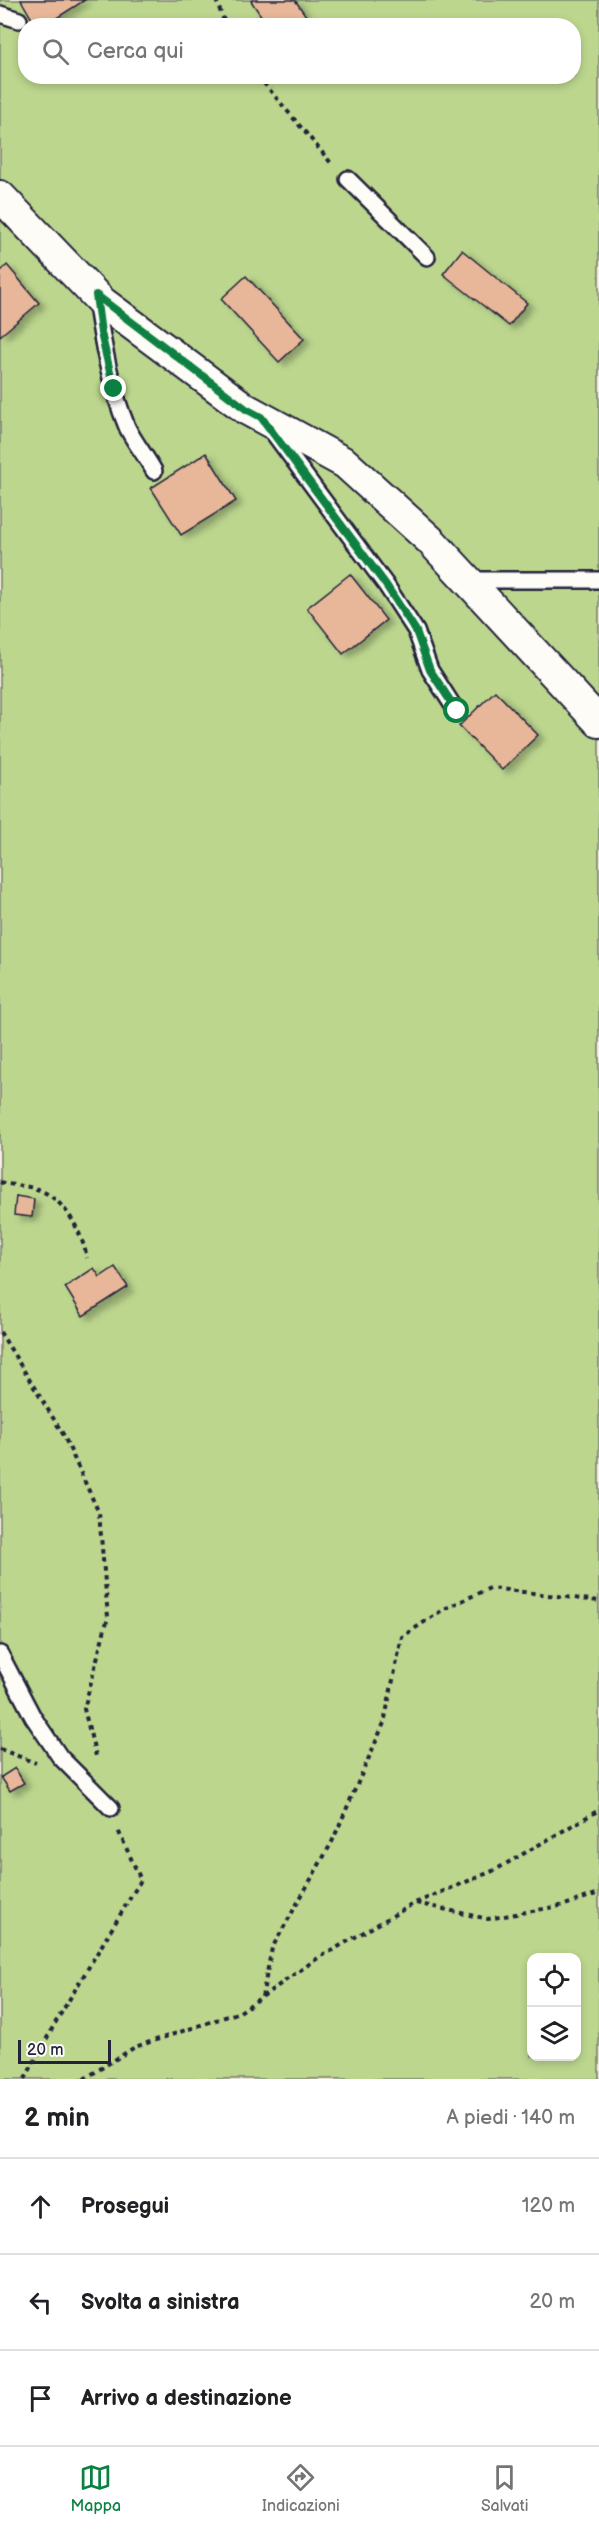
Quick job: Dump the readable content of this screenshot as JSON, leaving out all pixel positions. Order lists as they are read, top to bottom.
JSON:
{
  "scale_bar": "20 m",
  "page": {
    "search": "Cerca qui",
    "scale": "20 m",
    "heading": ["2 min", "A piedi · 140 m"],
    "list": [
      ["Prosegui", "120 m"],
      ["Svolta a sinistra", "20 m"],
      "Arrivo a destinazione"
    ],
    "nav": ["Mappa", "Indicazioni", "Salvati"]
  }
}
